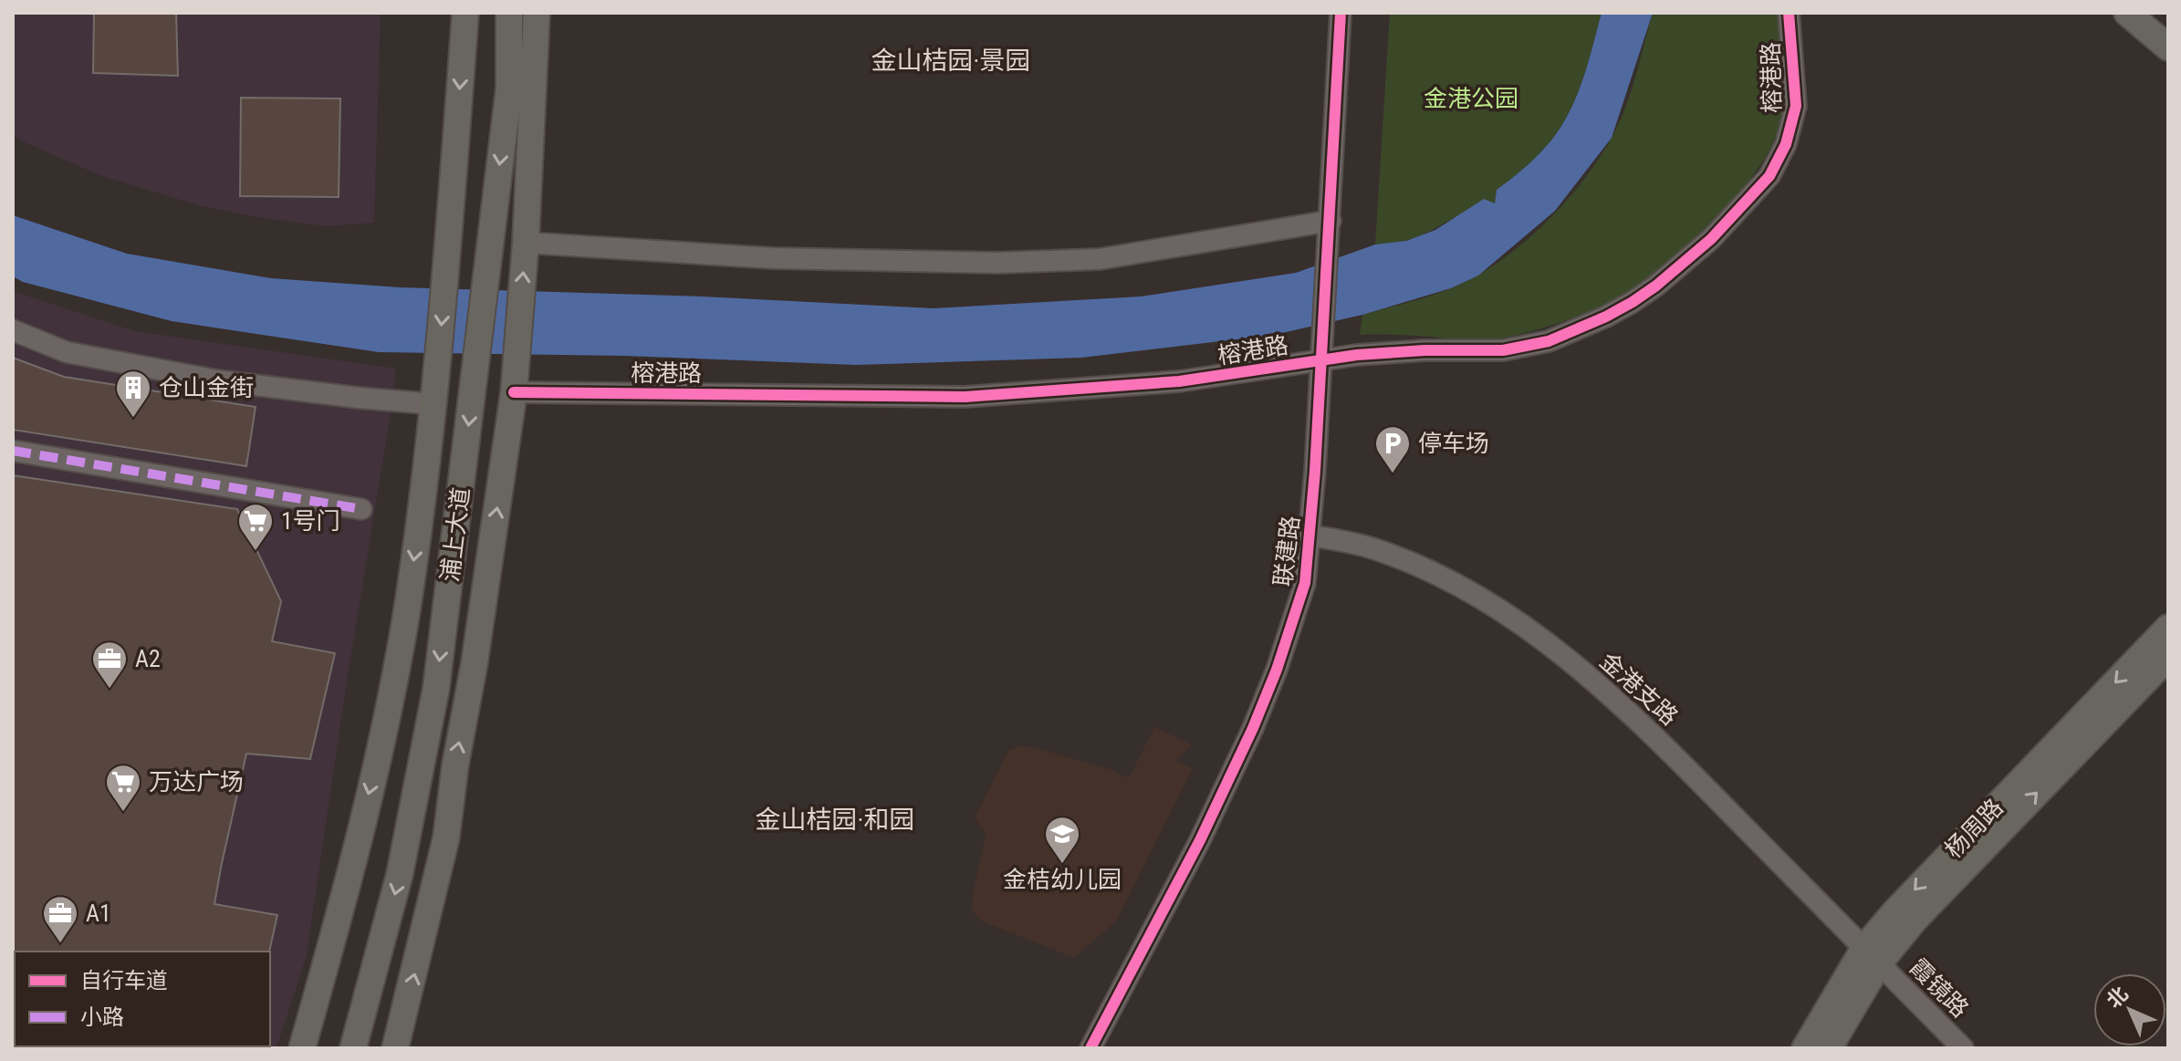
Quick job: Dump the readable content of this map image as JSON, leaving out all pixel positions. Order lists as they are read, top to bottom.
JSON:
{
  "streets": {
    "main road": ["浦上大道", "杨周路"],
    "street": [
      "榕港路",
      "联建路",
      "金港支路",
      "霞镜路"
    ]
  },
  "crossings": [
    ["榕港路", "浦上大道"],
    ["榕港路", "联建路"],
    ["联建路", "金港支路"],
    ["金港支路", "杨周路"],
    ["金港支路", "霞镜路"],
    ["杨周路", "霞镜路"]
  ],
  "districts": ["金山桔园·景园", "金山桔园·和园"],
  "parks": ["金港公园"],
  "places": {
    "building": ["仓山金街"],
    "parking": ["停车场"],
    "supermarket": ["1号门", "万达广场"],
    "office": ["A2", "A1"],
    "school or university": ["金桔幼儿园"]
  },
  "legend": ["自行车道", "小路"],
  "north": "top left"
}
